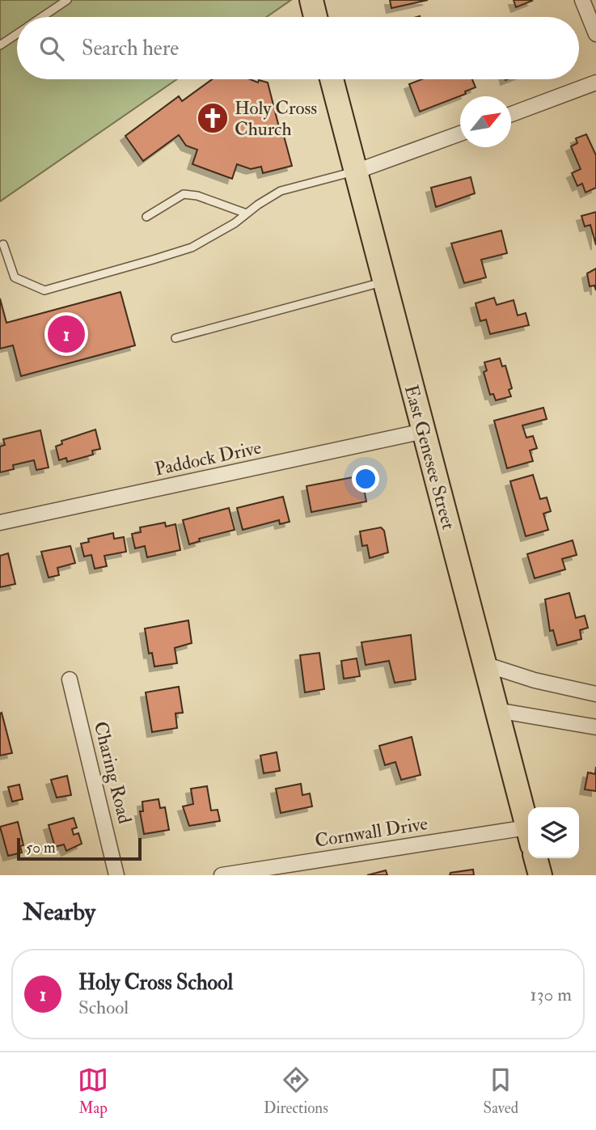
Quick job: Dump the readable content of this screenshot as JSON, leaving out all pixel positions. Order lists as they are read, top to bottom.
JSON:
{
  "streets": {
    "main road": ["East Genesee Street"],
    "street": ["Paddock Drive", "Charing Road", "Cornwall Drive"]
  },
  "crossings": [
    ["East Genesee Street", "Paddock Drive"]
  ],
  "places": {
    "church": ["Holy Cross Church"]
  },
  "scale_bar": "50 m",
  "north": "top right",
  "page": {
    "search": "Search here",
    "pins": "1",
    "scale": "50 m",
    "heading": "Nearby",
    "list": [
      {
        "mark": "1",
        "name": "Holy Cross School",
        "note": "School",
        "value": "130 m"
      }
    ],
    "nav": ["Map", "Directions", "Saved"]
  }
}
